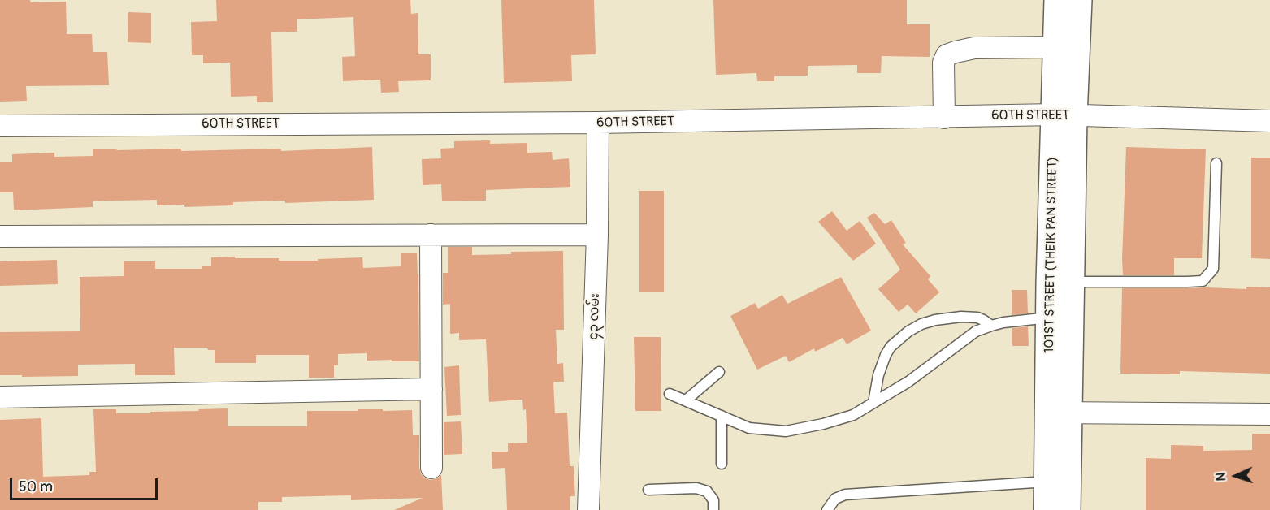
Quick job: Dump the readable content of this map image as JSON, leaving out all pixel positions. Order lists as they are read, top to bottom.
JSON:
{
  "streets": {
    "main road": ["101ST STREET (THEIK PAN STREET)"],
    "street": ["60TH STREET", "၄၃ လမ်း"]
  },
  "crossings": [
    ["60TH STREET", "101ST STREET (THEIK PAN STREET)"],
    ["60TH STREET", "၄၃ လမ်း"]
  ],
  "scale_bar": "50 m",
  "north": "left"
}
